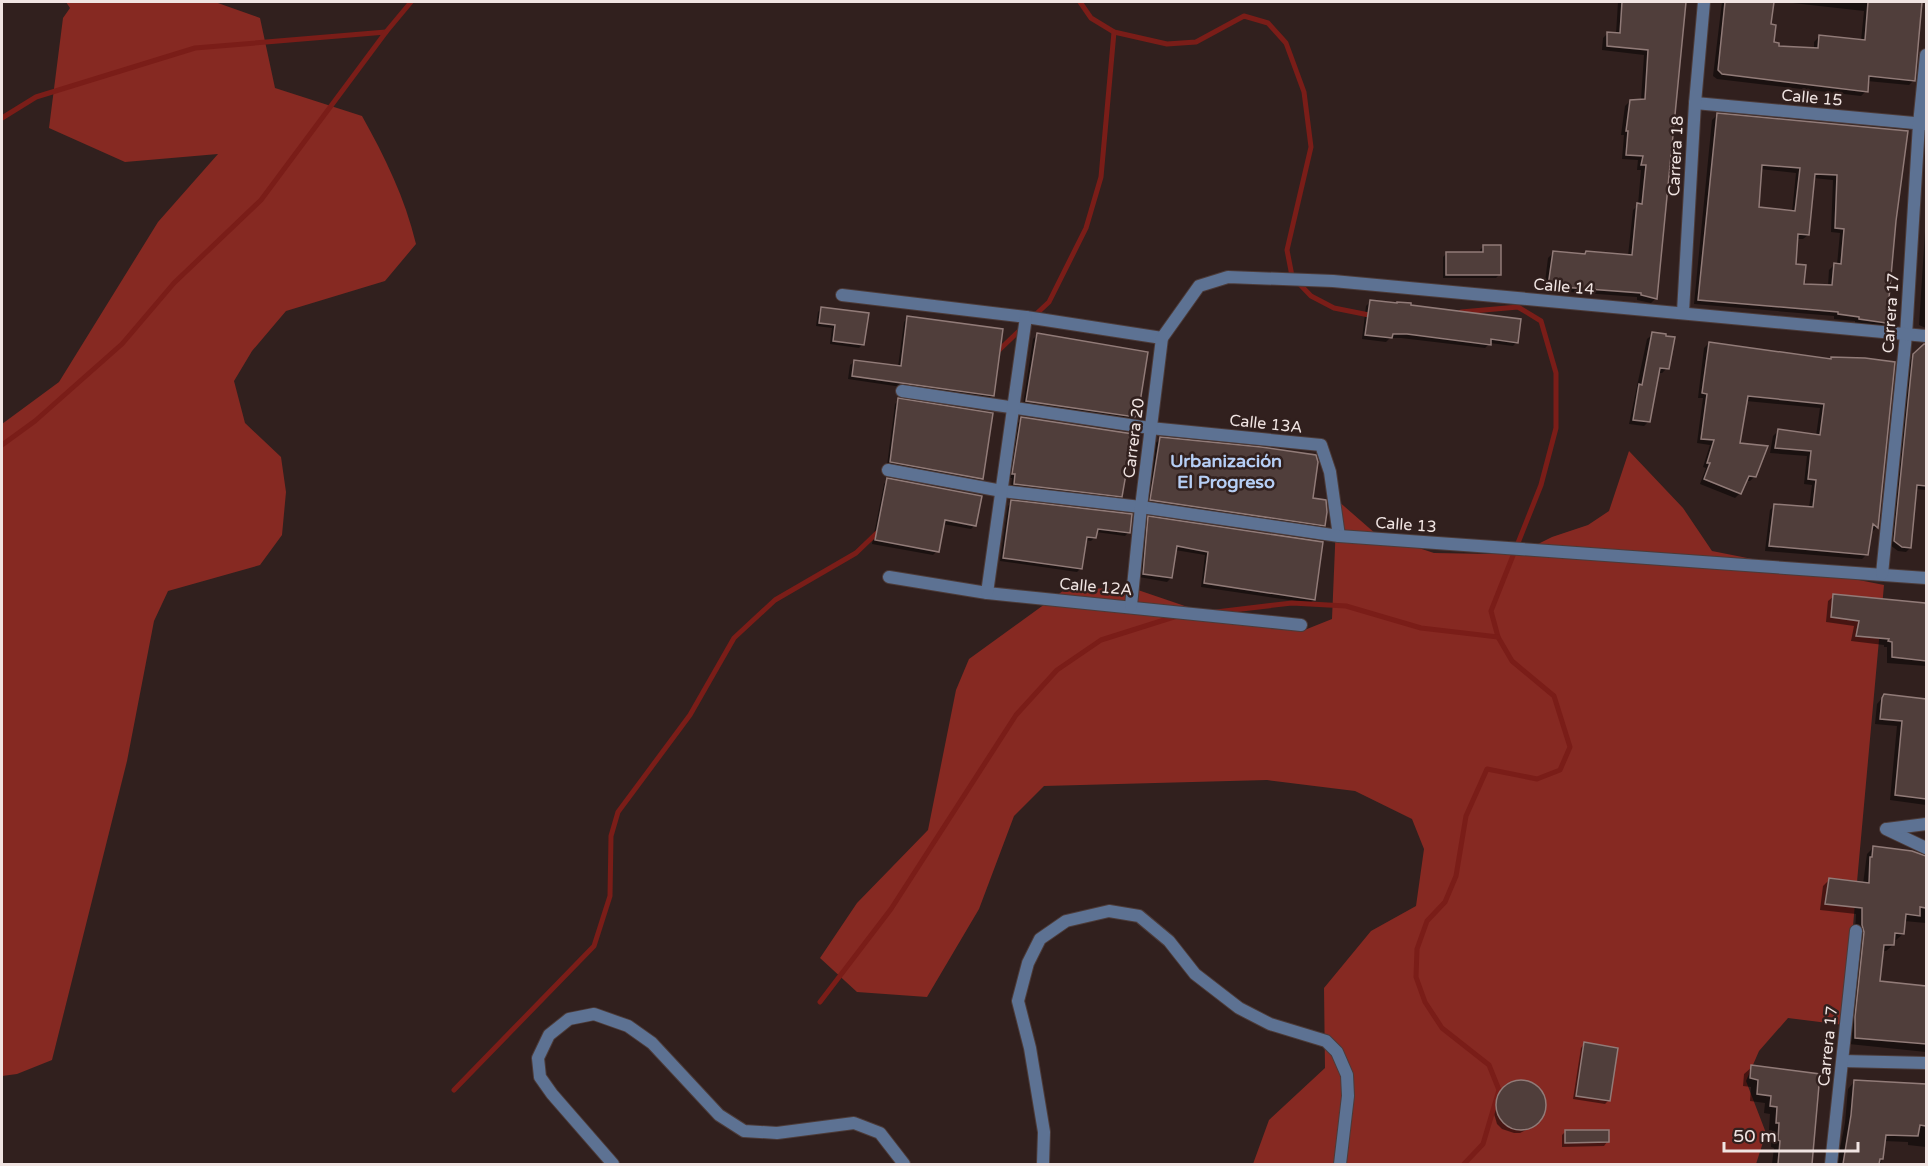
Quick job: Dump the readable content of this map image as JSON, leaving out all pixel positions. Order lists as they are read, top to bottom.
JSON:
{
  "streets": {
    "street": [
      "Calle 15",
      "Carrera 18",
      "Calle 14",
      "Carrera 17",
      "Calle 13A",
      "Carrera 20",
      "Calle 13",
      "Calle 12A"
    ]
  },
  "crossings": [
    ["Calle 15", "Carrera 18"],
    ["Calle 15", "Carrera 17"],
    ["Carrera 18", "Calle 14"],
    ["Calle 14", "Carrera 17"],
    ["Calle 14", "Carrera 20"],
    ["Carrera 17", "Calle 13"],
    ["Calle 13A", "Carrera 20"],
    ["Calle 13A", "Calle 13"],
    ["Carrera 20", "Calle 13"],
    ["Carrera 20", "Calle 12A"]
  ],
  "districts": ["Urbanización El Progreso"],
  "scale_bar": "50 m"
}
